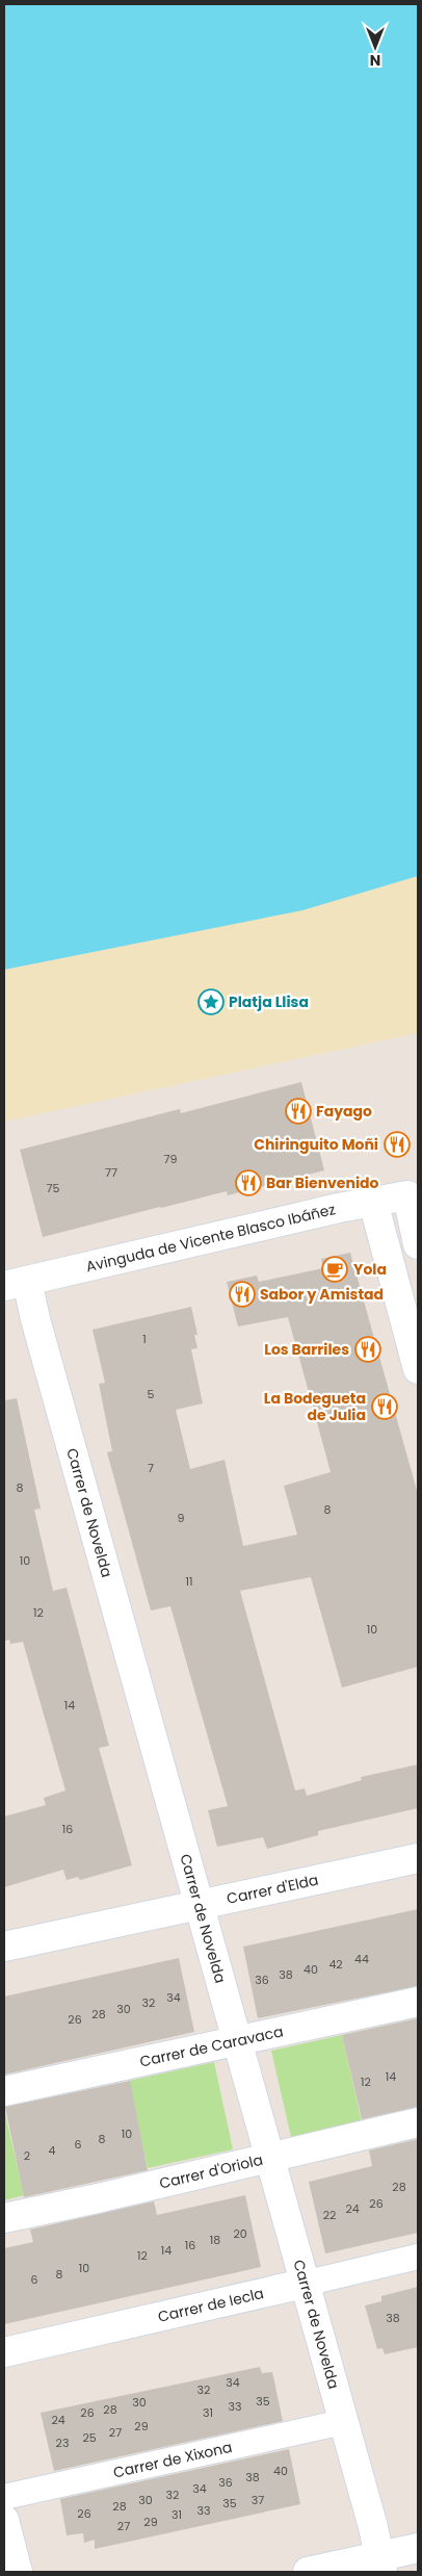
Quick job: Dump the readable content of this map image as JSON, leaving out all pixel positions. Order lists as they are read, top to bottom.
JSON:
{
  "streets": {
    "street": [
      "Avinguda de Vicente Blasco Ibáñez",
      "Carrer de Novelda",
      "Carrer d'Elda",
      "Carrer de Caravaca",
      "Carrer d'Oriola",
      "Carrer de Iecla",
      "Carrer de Xixona"
    ]
  },
  "crossings": [
    ["Avinguda de Vicente Blasco Ibáñez", "Carrer de Novelda"],
    ["Carrer de Novelda", "Carrer d'Elda"],
    ["Carrer de Novelda", "Carrer de Caravaca"],
    ["Carrer de Novelda", "Carrer d'Oriola"],
    ["Carrer de Novelda", "Carrer de Iecla"],
    ["Carrer de Novelda", "Carrer de Xixona"]
  ],
  "places": {
    "place": ["Platja Llisa"],
    "restaurant": [
      "Fayago",
      "Chiringuito Moñi",
      "Bar Bienvenido",
      "Sabor y Amistad",
      "Los Barriles",
      "La Bodegueta de Julia"
    ],
    "cafe": ["Yola"]
  },
  "house_numbers": [
    "79",
    "77",
    "75",
    "1",
    "5",
    "7",
    "8",
    "8",
    "9",
    "10",
    "11",
    "12",
    "10",
    "14",
    "16",
    "44",
    "42",
    "40",
    "38",
    "36",
    "34",
    "32",
    "30",
    "28",
    "26",
    "14",
    "12",
    "10",
    "8",
    "6",
    "4",
    "2",
    "28",
    "26",
    "24",
    "22",
    "20",
    "18",
    "16",
    "14",
    "12",
    "10",
    "8",
    "6",
    "38",
    "34",
    "32",
    "35",
    "30",
    "33",
    "28",
    "26",
    "31",
    "24",
    "29",
    "27",
    "25",
    "23",
    "40",
    "38",
    "36",
    "34",
    "32",
    "30",
    "37",
    "35",
    "28",
    "33",
    "26",
    "31",
    "29",
    "27"
  ],
  "north": "bottom"
}
